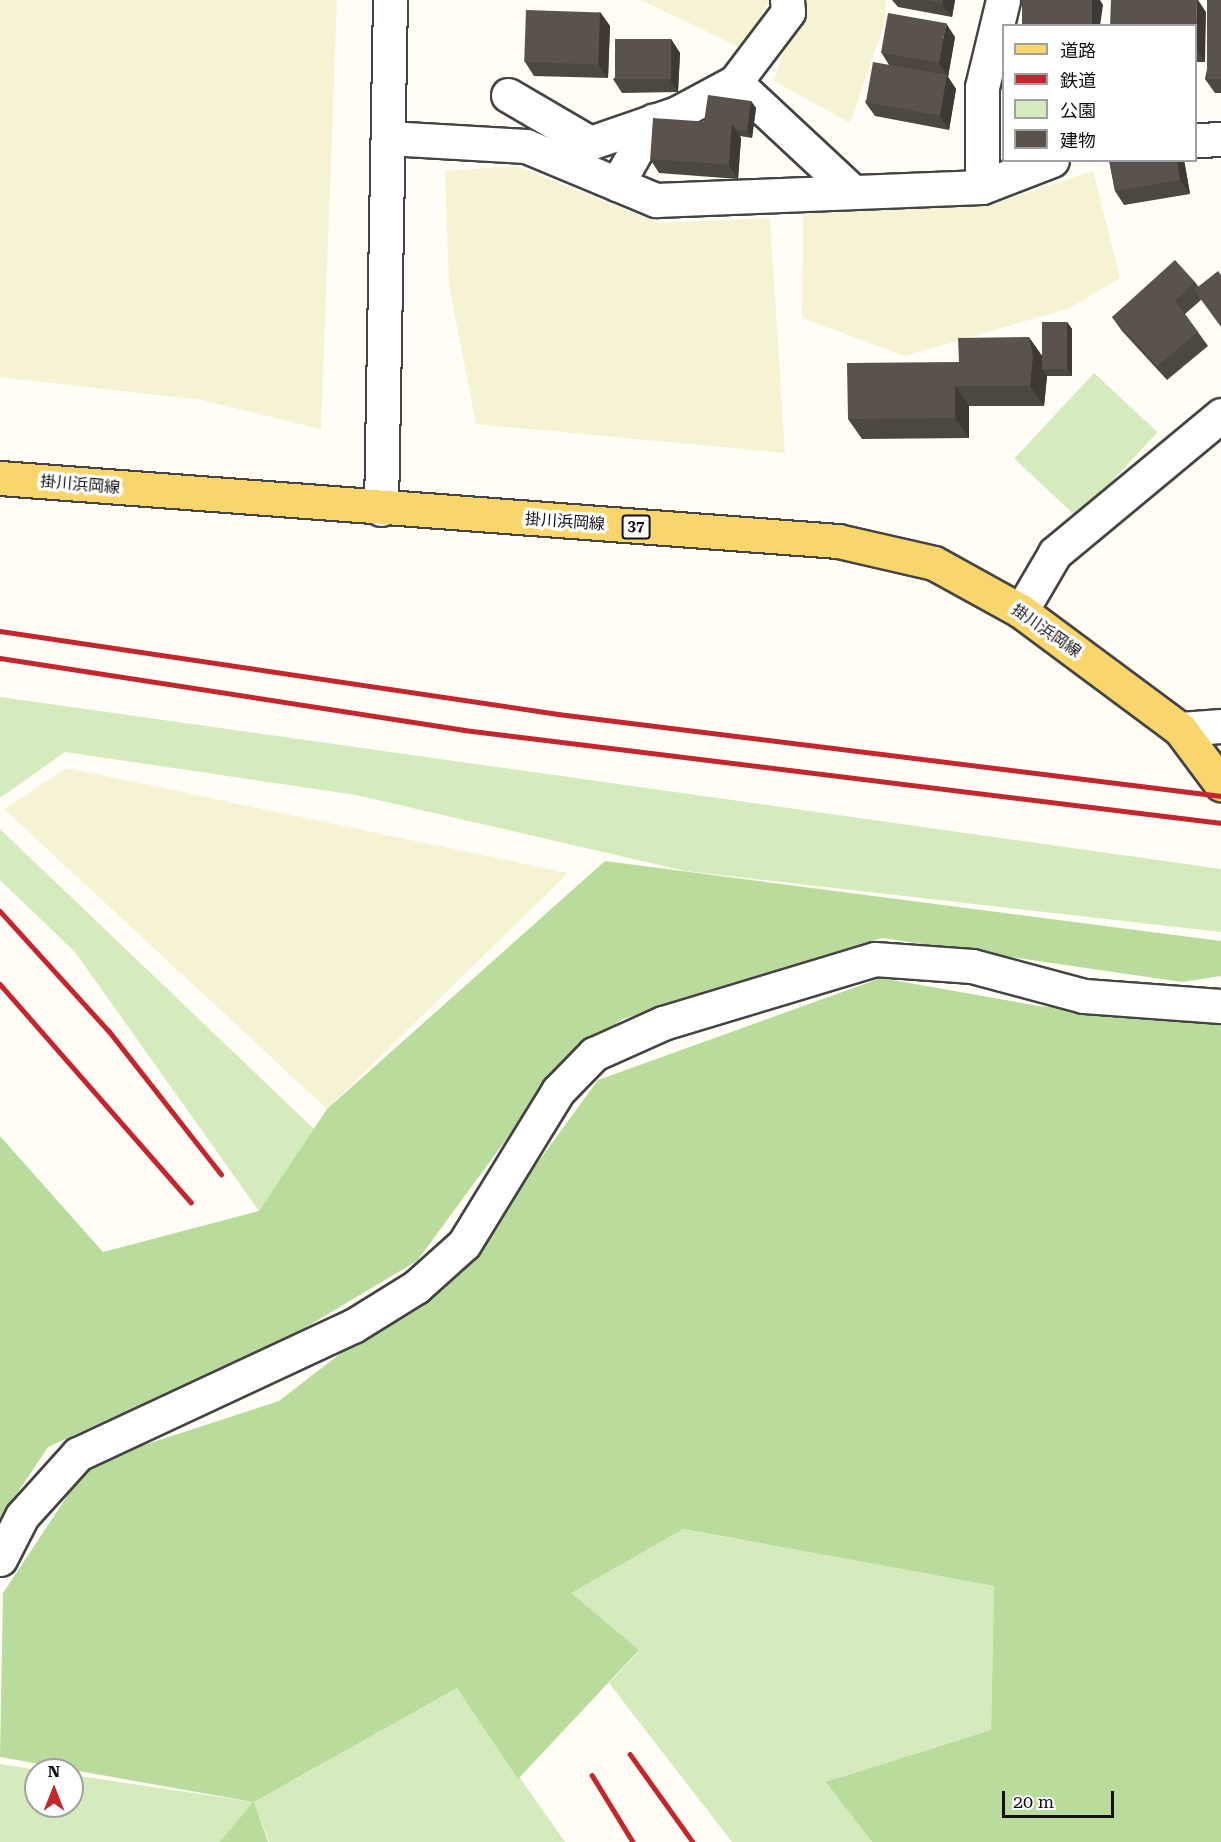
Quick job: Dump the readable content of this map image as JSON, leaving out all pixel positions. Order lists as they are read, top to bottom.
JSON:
{
  "streets": {
    "main road": ["掛川浜岡線", "37"]
  },
  "legend": [
    "道路",
    "鉄道",
    "公園",
    "建物"
  ],
  "scale_bar": "20 m",
  "north": "top"
}
